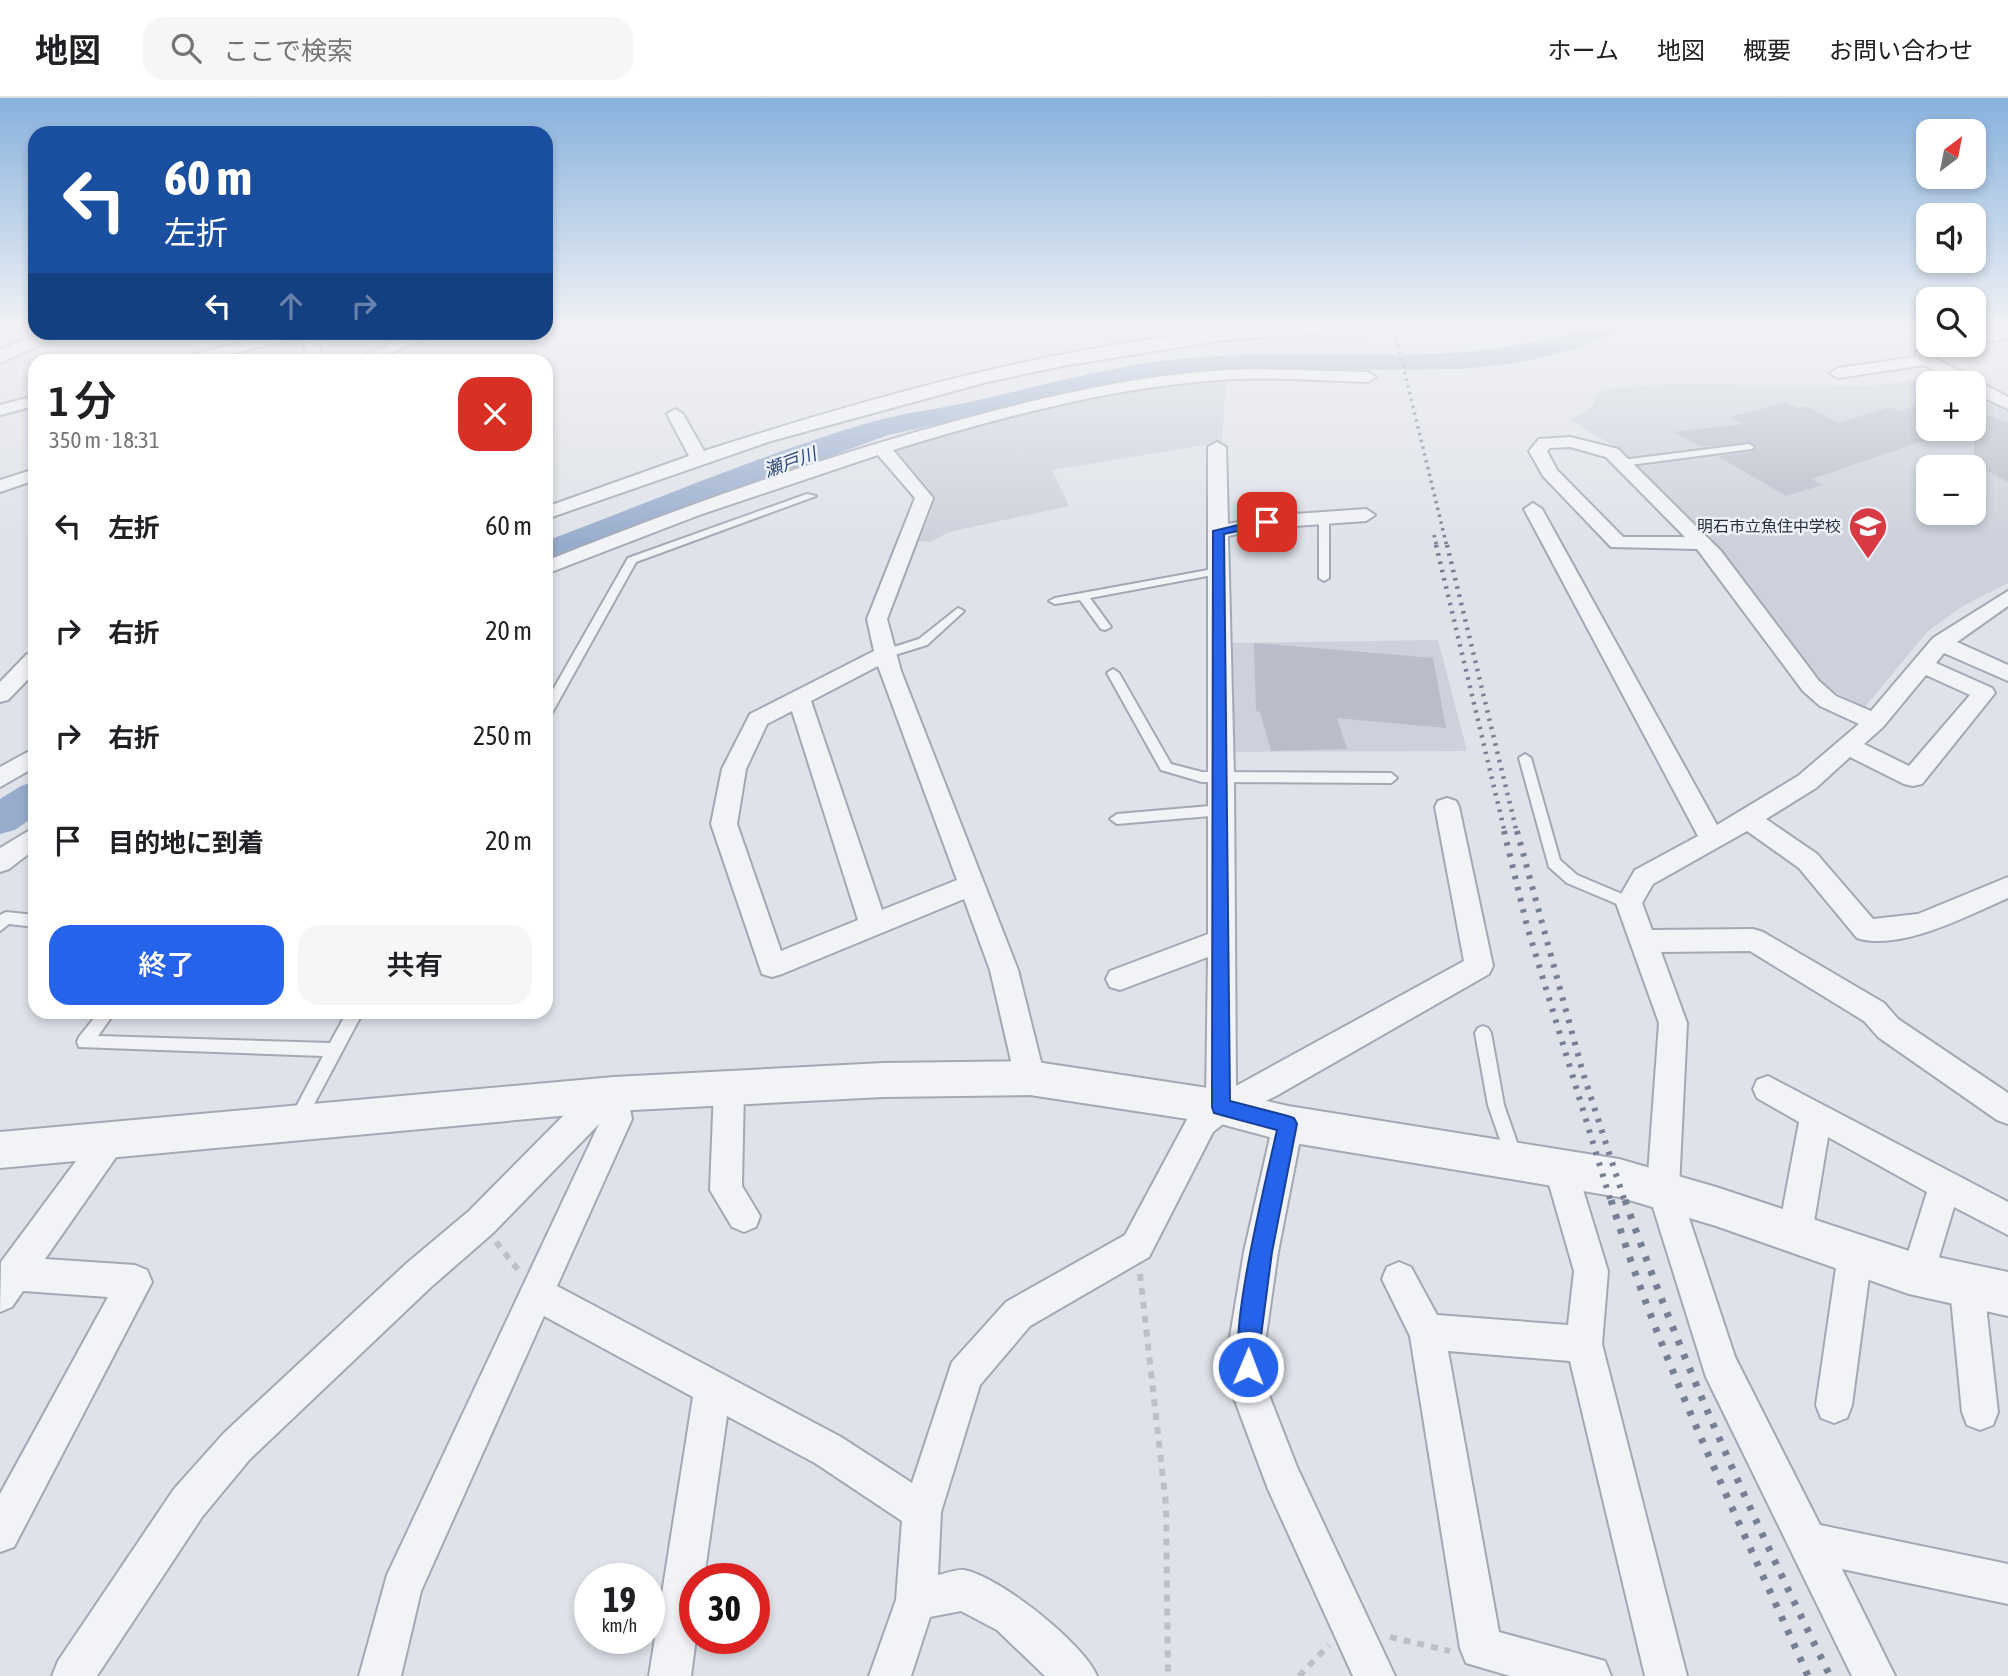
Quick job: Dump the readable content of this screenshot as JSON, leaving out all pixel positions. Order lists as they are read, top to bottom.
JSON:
{
  "water": ["瀬戸川"],
  "places": {
    "school or university": ["明石市立魚住中学校"]
  },
  "north": "top right",
  "page": {
    "header": "地図",
    "search": "ここで検索",
    "nav": [
      "ホーム",
      "地図",
      "概要",
      "お問い合わせ"
    ],
    "map_buttons": ["+", "−"],
    "turn": ["60 m", "左折"],
    "heading": ["1 分", "350 m · 18:31"],
    "list": [
      {
        "name": "左折",
        "value": "60 m"
      },
      {
        "name": "右折",
        "value": "20 m"
      },
      {
        "name": "右折",
        "value": "250 m"
      },
      {
        "name": "目的地に到着",
        "value": "20 m"
      }
    ],
    "buttons": ["終了", "共有"],
    "speed": "19 km/h",
    "limit": "30"
  }
}
